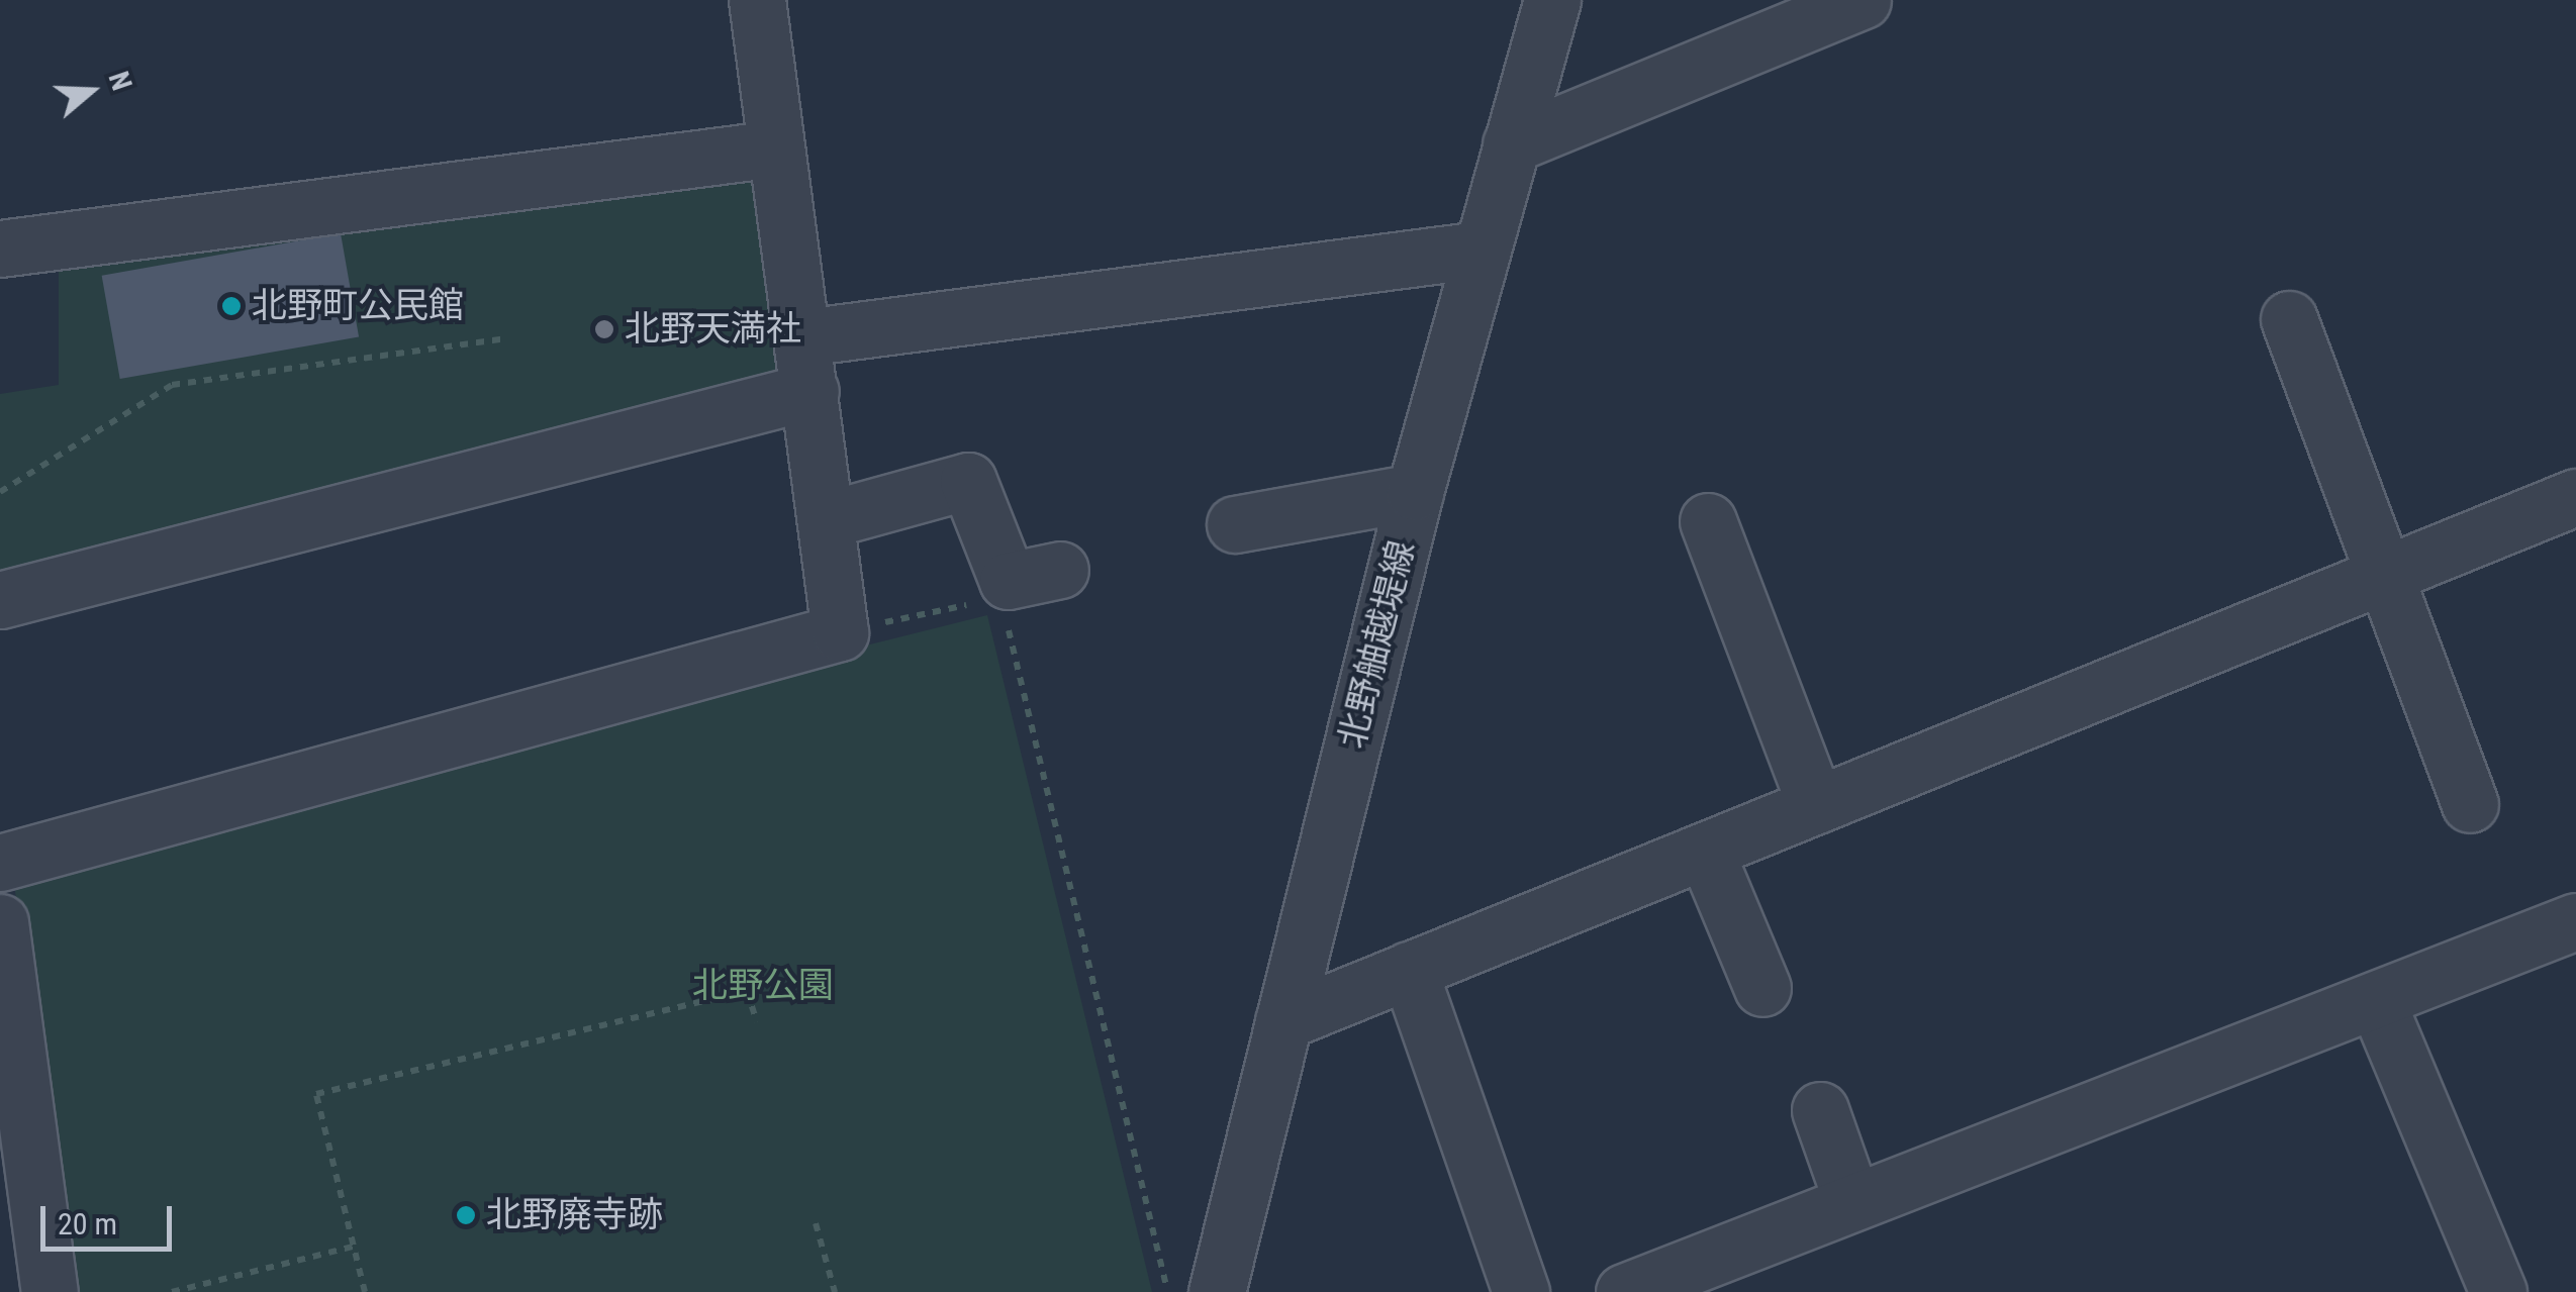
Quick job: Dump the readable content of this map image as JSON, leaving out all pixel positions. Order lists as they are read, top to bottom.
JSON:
{
  "streets": {
    "street": ["北野舳越堤線"]
  },
  "parks": ["北野公園"],
  "places": ["北野町公民館", "北野天満社", "北野廃寺跡"],
  "scale_bar": "20 m",
  "north": "right"
}
